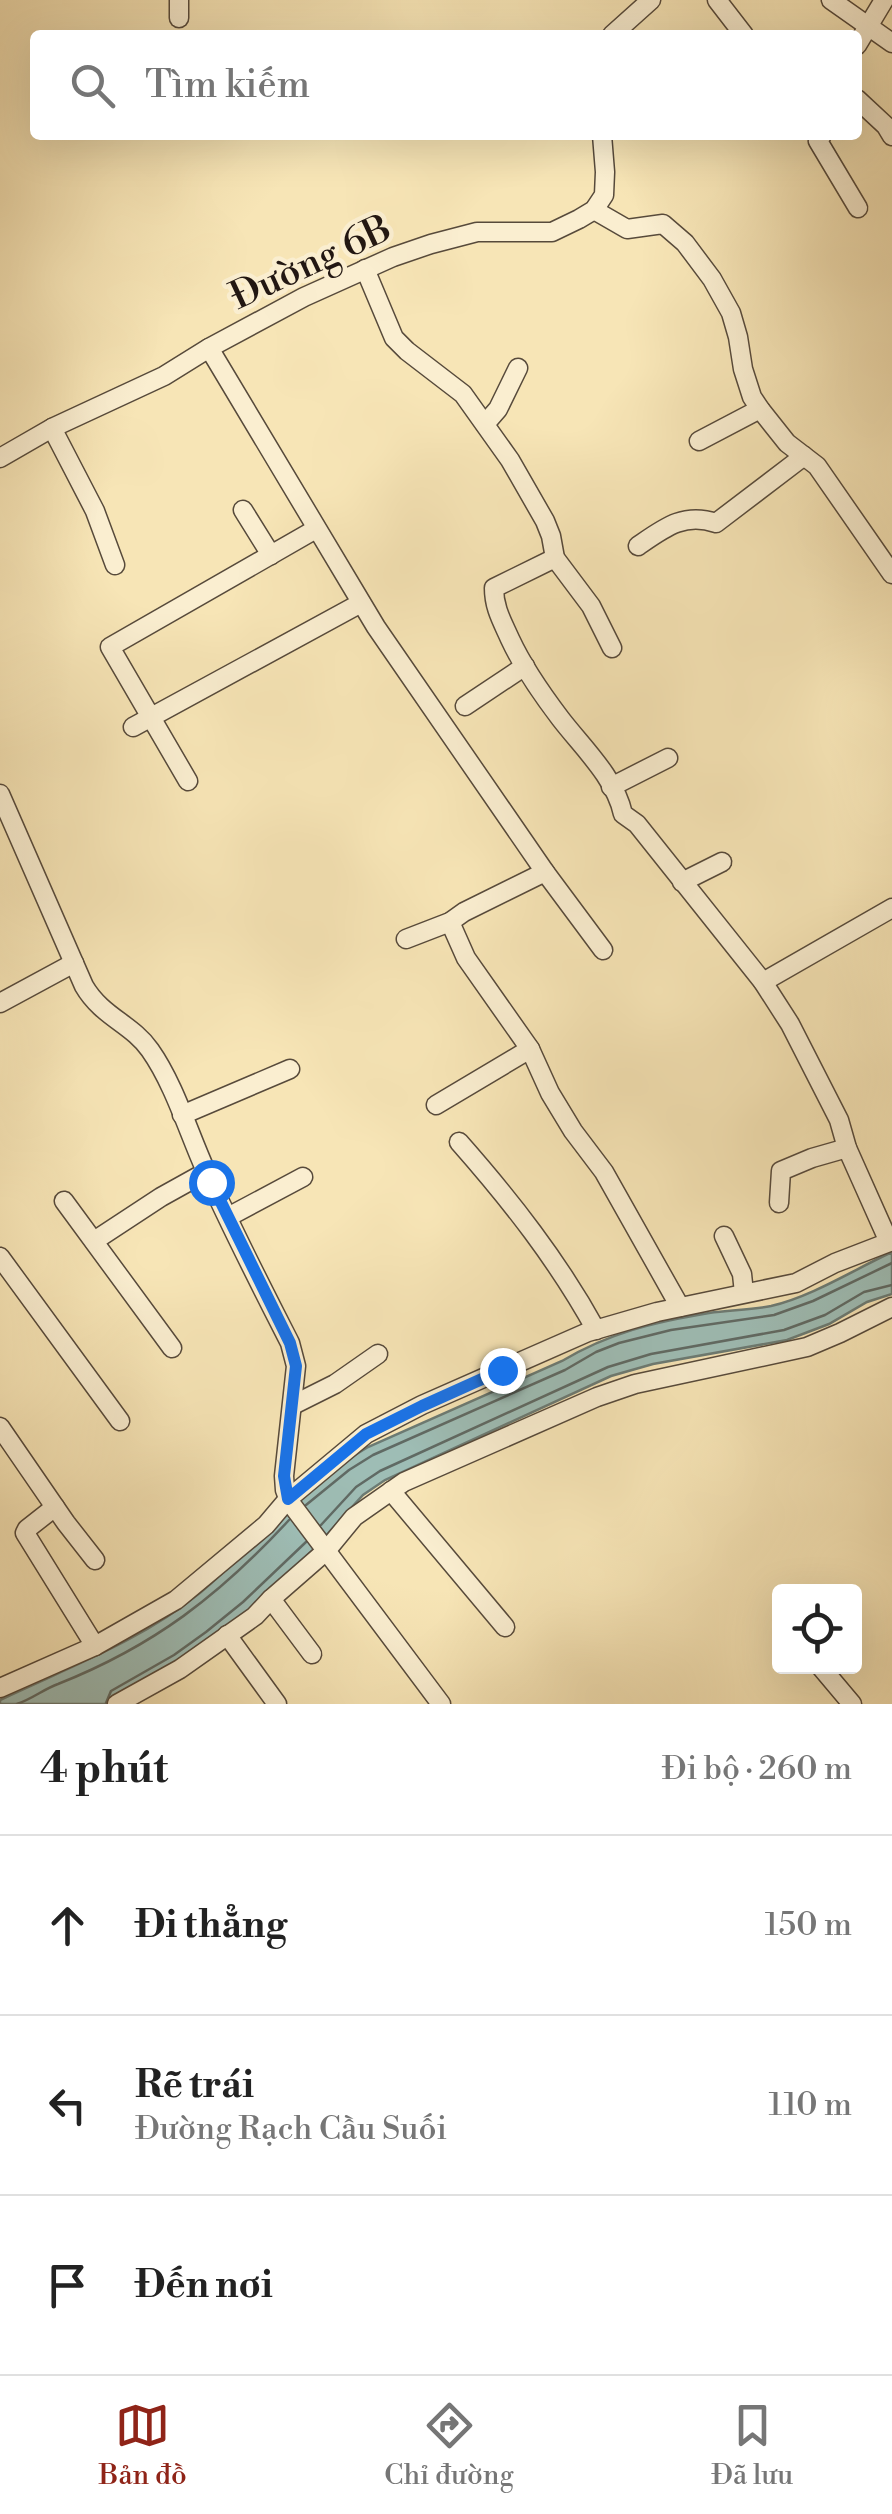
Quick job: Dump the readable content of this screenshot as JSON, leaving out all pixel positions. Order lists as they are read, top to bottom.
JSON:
{
  "streets": {
    "street": ["Đường 6B"]
  },
  "page": {
    "search": "Tìm kiếm",
    "heading": ["4 phút", "Đi bộ · 260 m"],
    "list": [
      ["Đi thẳng", "150 m"],
      ["Rẽ trái", "Đường Rạch Cầu Suối", "110 m"],
      "Đến nơi"
    ],
    "nav": ["Bản đồ", "Chỉ đường", "Đã lưu"]
  }
}
